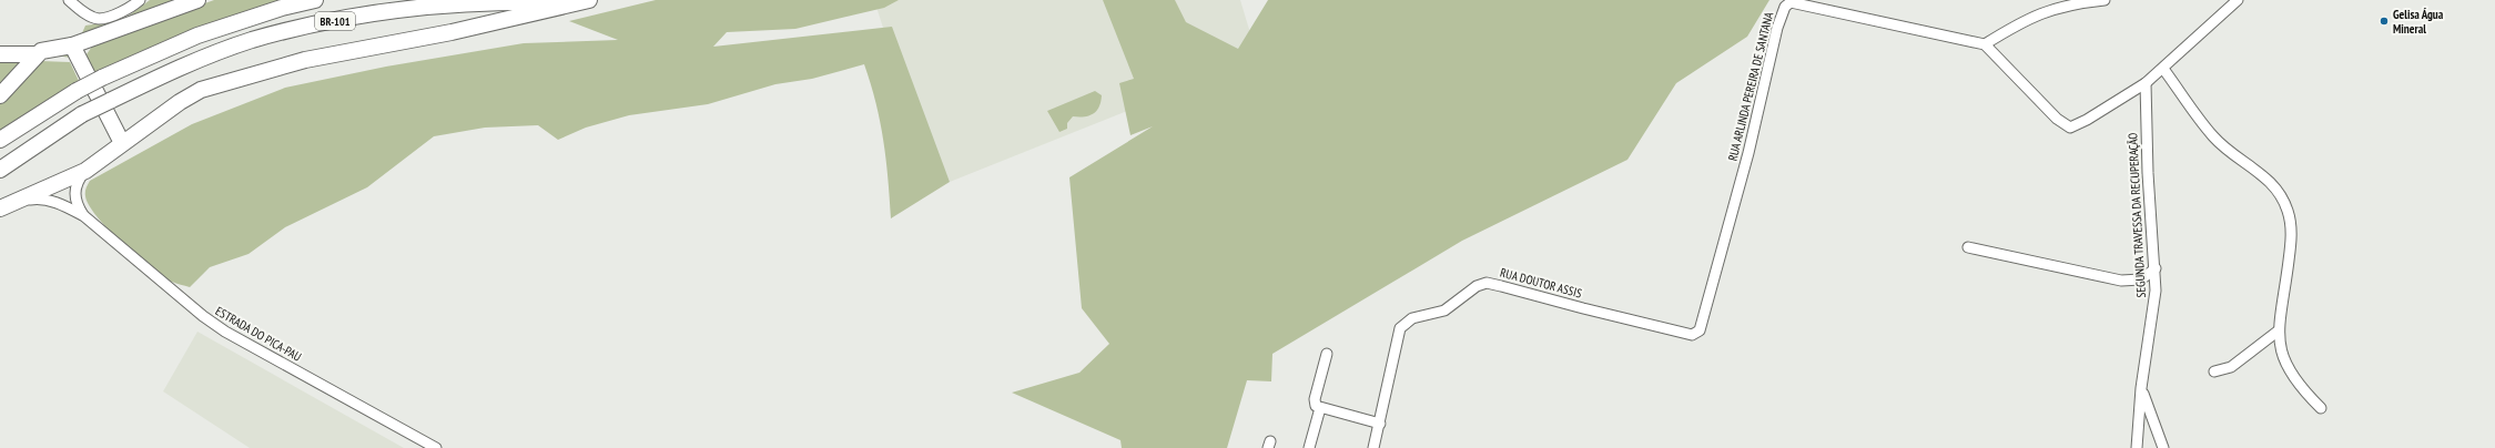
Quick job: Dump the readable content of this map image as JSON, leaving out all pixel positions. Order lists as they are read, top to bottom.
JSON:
{
  "streets": {
    "main road": ["BR-101"],
    "street": [
      "RUA ARLINDA PEREIRA DE SANTANA",
      "SEGUNDA TRAVESSA DA RECUPERAÇÃO",
      "RUA DOUTOR ASSIS",
      "ESTRADA DO PICA-PAU"
    ]
  },
  "crossings": [
    ["RUA ARLINDA PEREIRA DE SANTANA", "RUA DOUTOR ASSIS"]
  ],
  "places": ["Gelisa Água Mineral"]
}
